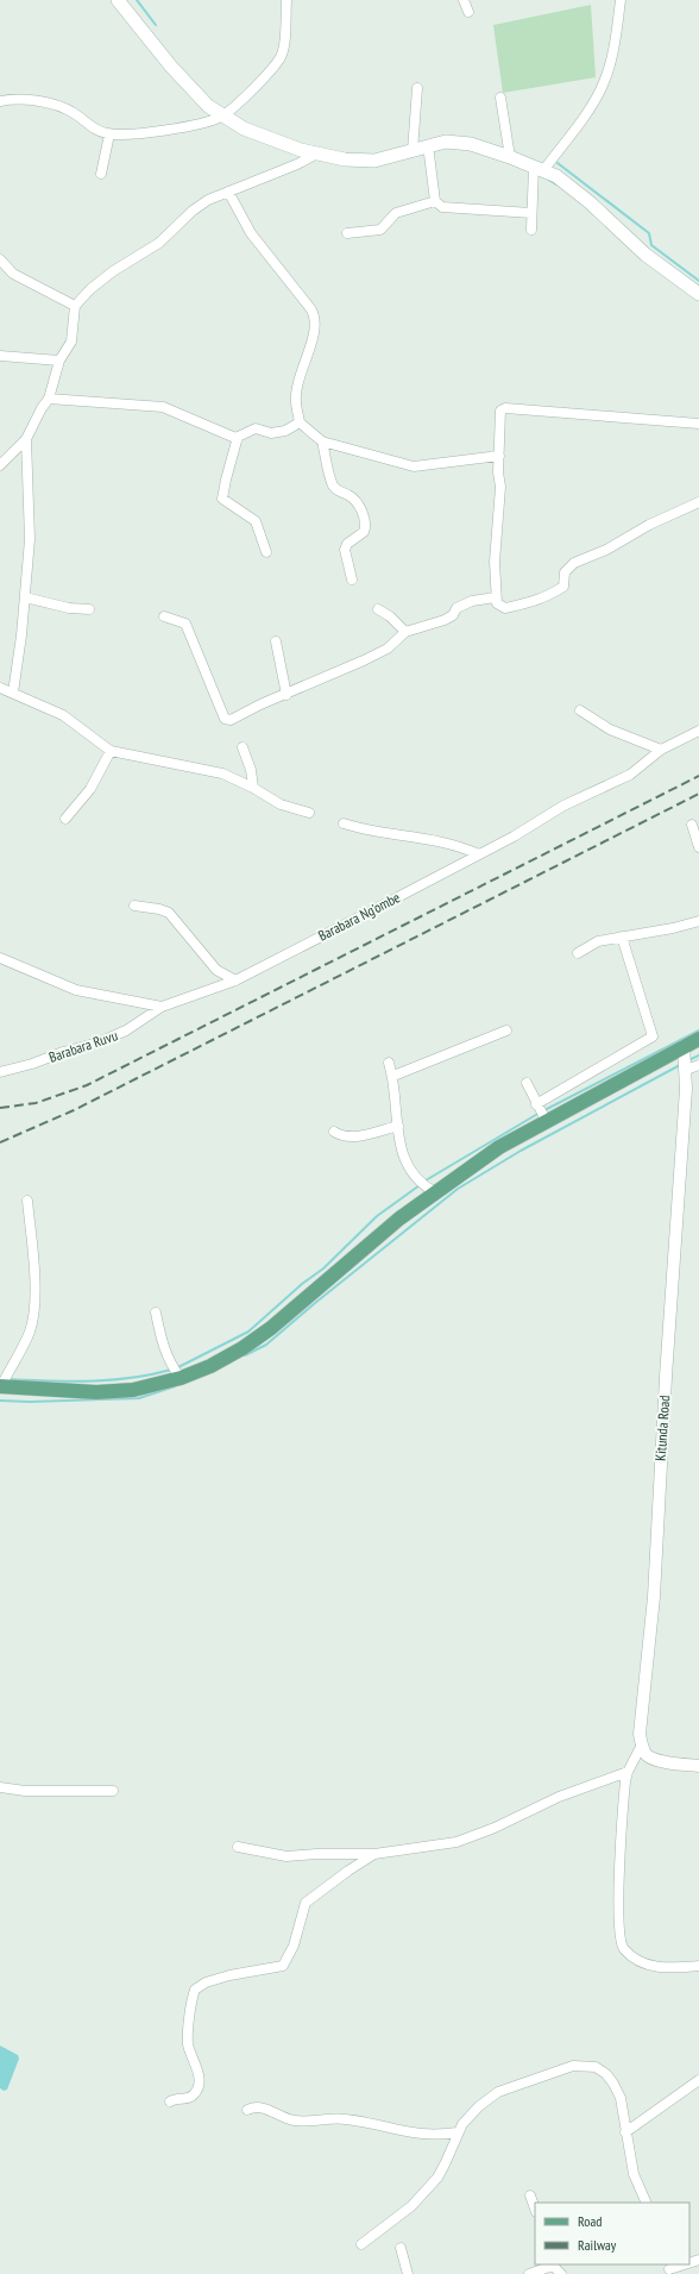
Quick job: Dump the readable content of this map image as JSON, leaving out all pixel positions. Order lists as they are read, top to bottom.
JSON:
{
  "streets": {
    "street": ["Barabara Ng'ombe", "Barabara Ruvu", "Kitunda Road"]
  },
  "crossings": [
    ["Barabara Ng'ombe", "Barabara Ruvu"]
  ],
  "legend": ["Road", "Railway"]
}
